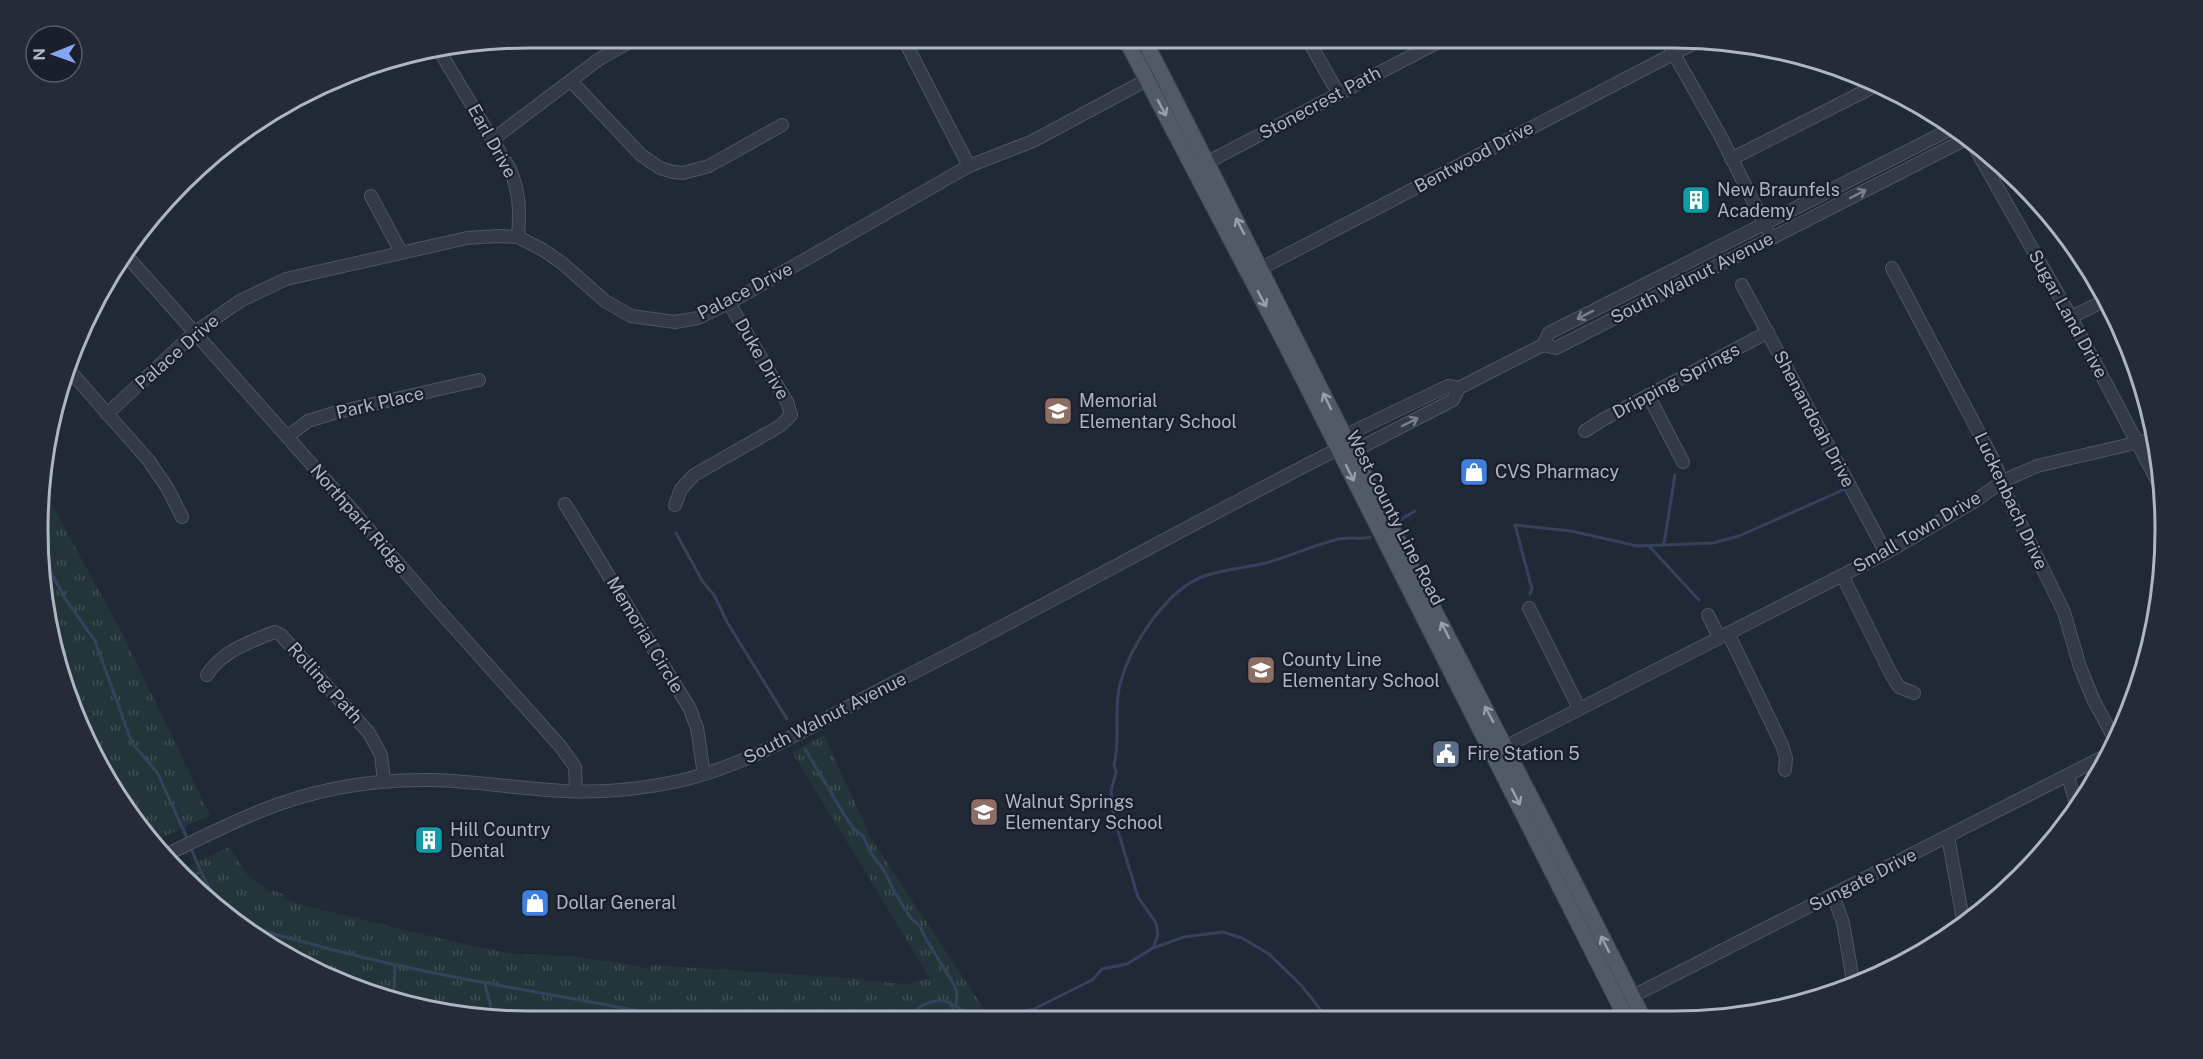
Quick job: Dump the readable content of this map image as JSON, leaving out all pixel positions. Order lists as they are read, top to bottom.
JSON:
{
  "streets": {
    "main road": ["West County Line Road"],
    "street": [
      "Stonecrest Path",
      "Earl Drive",
      "Bentwood Drive",
      "South Walnut Avenue",
      "Palace Drive",
      "Sugar Land Drive",
      "Duke Drive",
      "Dripping Springs",
      "Park Place",
      "Shenandoah Drive",
      "Luckenbach Drive",
      "Northpark Ridge",
      "Small Town Drive",
      "Memorial Circle",
      "Rolling Path",
      "Sungate Drive"
    ]
  },
  "crossings": [
    ["Stonecrest Path", "West County Line Road"],
    ["Earl Drive", "Palace Drive"],
    ["Bentwood Drive", "West County Line Road"],
    ["South Walnut Avenue", "West County Line Road"],
    ["South Walnut Avenue", "Northpark Ridge"],
    ["South Walnut Avenue", "Memorial Circle"],
    ["South Walnut Avenue", "Rolling Path"],
    ["Palace Drive", "Duke Drive"],
    ["Palace Drive", "West County Line Road"],
    ["Palace Drive", "Northpark Ridge"],
    ["Sugar Land Drive", "Small Town Drive"],
    ["Dripping Springs", "Shenandoah Drive"],
    ["Park Place", "Northpark Ridge"],
    ["Shenandoah Drive", "Small Town Drive"],
    ["Luckenbach Drive", "Small Town Drive"],
    ["West County Line Road", "Small Town Drive"],
    ["West County Line Road", "Sungate Drive"]
  ],
  "places": {
    "building": ["New Braunfels Academy", "Hill Country Dental"],
    "school or university": ["Memorial Elementary School", "County Line Elementary School", "Walnut Springs Elementary School"],
    "shop": ["CVS Pharmacy", "Dollar General"],
    "public building": ["Fire Station 5"]
  },
  "north": "left"
}
